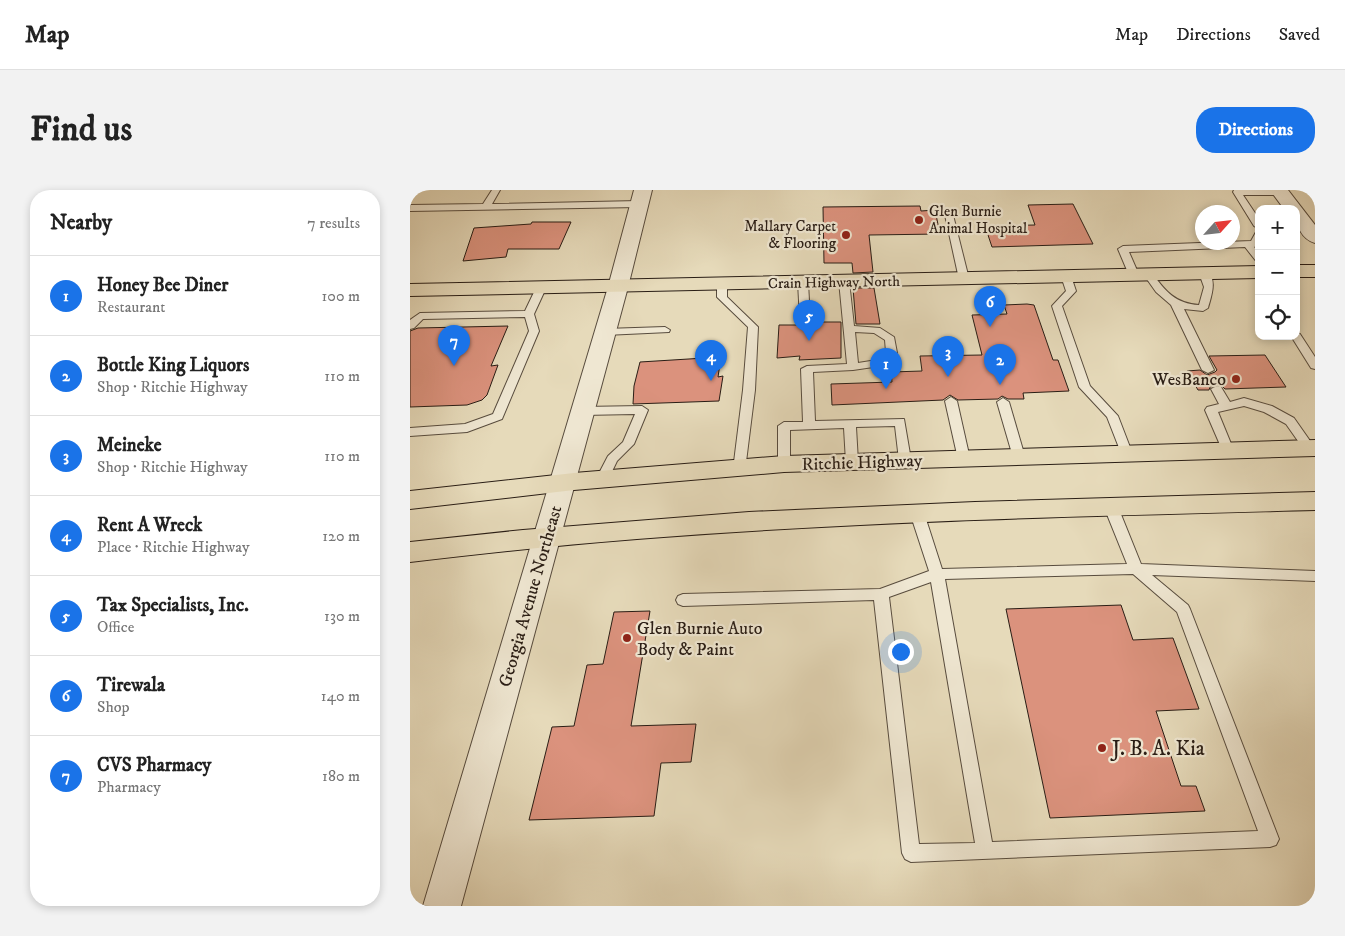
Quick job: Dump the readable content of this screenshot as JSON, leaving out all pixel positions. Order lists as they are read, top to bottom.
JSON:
{
  "streets": {
    "main road": ["Crain Highway North", "Ritchie Highway"],
    "street": ["Georgia Avenue Northeast"]
  },
  "crossings": [
    ["Crain Highway North", "Georgia Avenue Northeast"],
    ["Ritchie Highway", "Georgia Avenue Northeast"]
  ],
  "places": [
    "Glen Burnie Animal Hospital",
    "Mallary Carpet & Flooring",
    "WesBanco",
    "Glen Burnie Auto Body & Paint",
    "J. B. A. Kia"
  ],
  "north": "top right",
  "page": {
    "header": "Map",
    "nav": ["Map", "Directions", "Saved"],
    "buttons": "Directions",
    "title": "Find us",
    "heading": ["Nearby", "7 results"],
    "map_buttons": ["+", "−"],
    "list": [
      {
        "mark": "1",
        "name": "Honey Bee Diner",
        "note": "Restaurant",
        "value": "100 m"
      },
      {
        "mark": "2",
        "name": "Bottle King Liquors",
        "note": "Shop · Ritchie Highway",
        "value": "110 m"
      },
      {
        "mark": "3",
        "name": "Meineke",
        "note": "Shop · Ritchie Highway",
        "value": "110 m"
      },
      {
        "mark": "4",
        "name": "Rent A Wreck",
        "note": "Place · Ritchie Highway",
        "value": "120 m"
      },
      {
        "mark": "5",
        "name": "Tax Specialists, Inc.",
        "note": "Office",
        "value": "130 m"
      },
      {
        "mark": "6",
        "name": "Tirewala",
        "note": "Shop",
        "value": "140 m"
      },
      {
        "mark": "7",
        "name": "CVS Pharmacy",
        "note": "Pharmacy",
        "value": "180 m"
      }
    ],
    "pins": [
      "6",
      "5",
      "7",
      "3",
      "4",
      "2",
      "1"
    ]
  }
}
